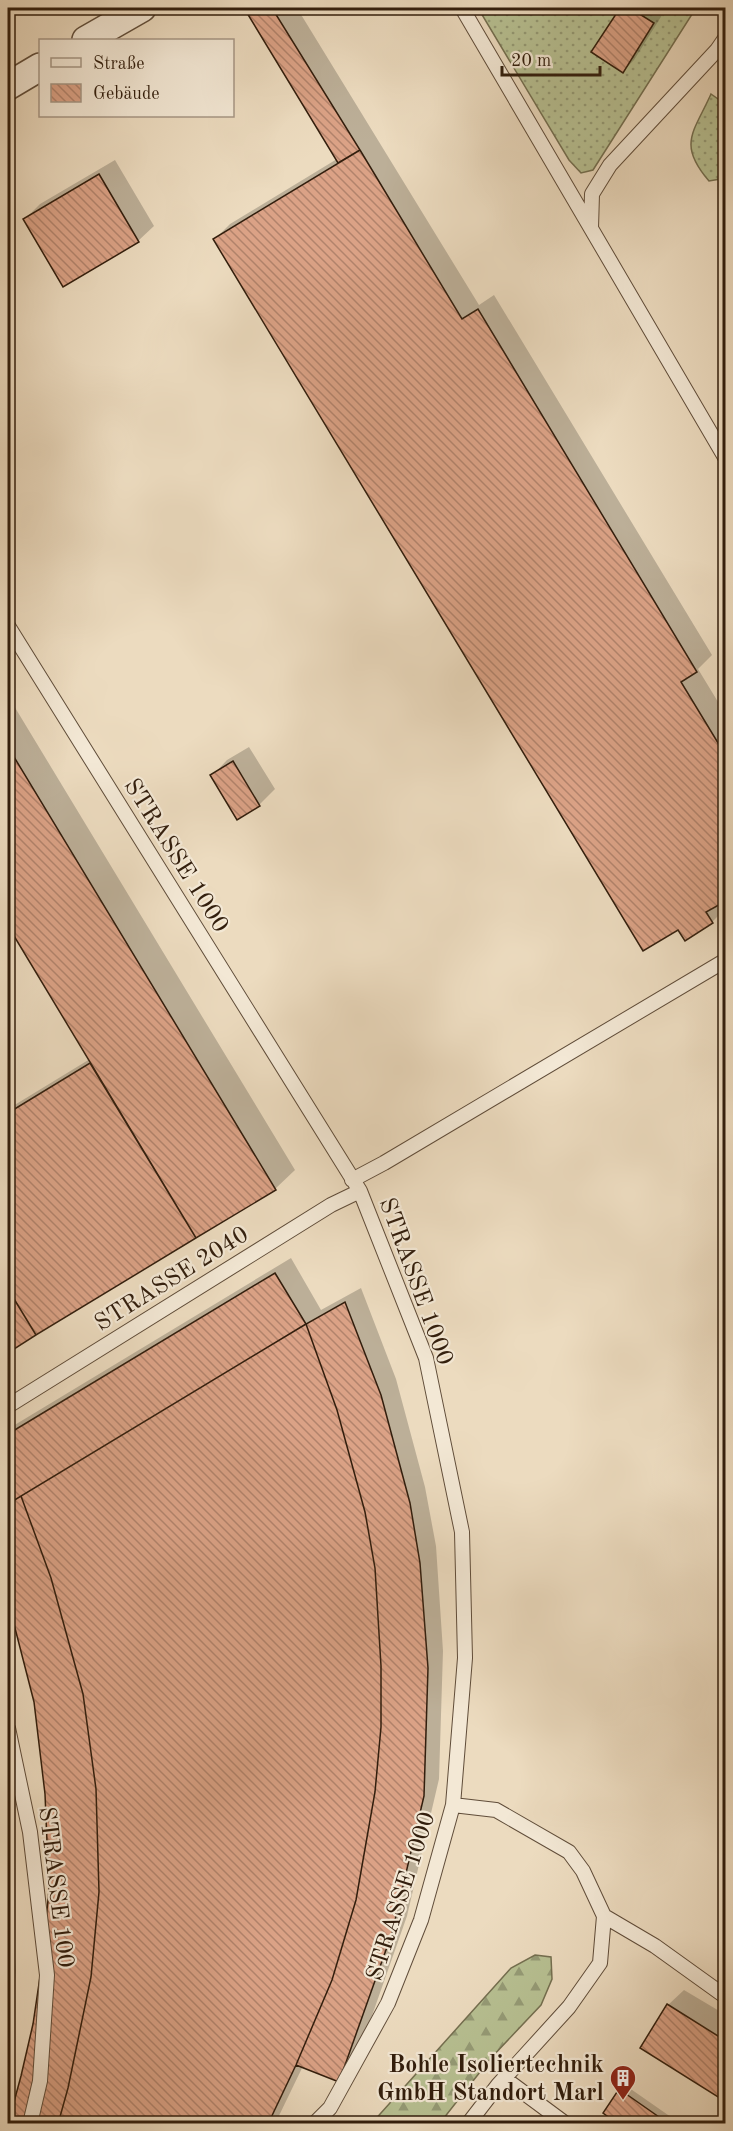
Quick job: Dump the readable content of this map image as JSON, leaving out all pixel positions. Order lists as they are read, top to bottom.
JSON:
{
  "streets": {
    "lane": ["STRASSE 1000", "STRASSE 2040", "STRASSE 100"]
  },
  "crossings": [
    ["STRASSE 1000", "STRASSE 2040"]
  ],
  "places": {
    "building": ["Bohle Isoliertechnik GmbH Standort Marl"]
  },
  "legend": ["Straße", "Gebäude"],
  "scale_bar": "20 m"
}
